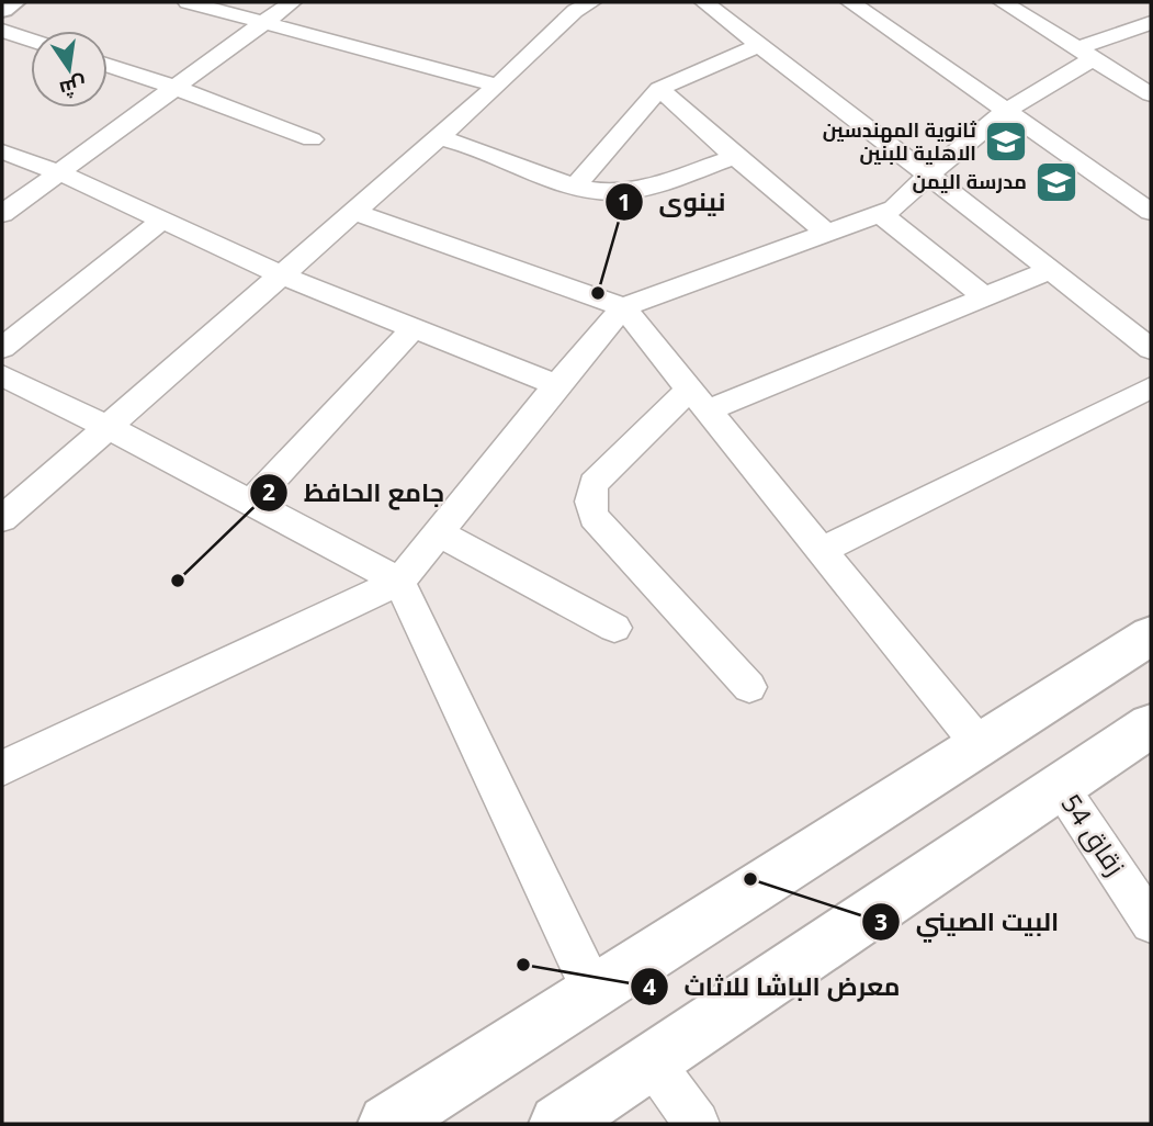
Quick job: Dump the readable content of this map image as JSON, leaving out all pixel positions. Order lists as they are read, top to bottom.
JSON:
{
  "streets": {
    "street": ["زقاق 54"]
  },
  "places": {
    "school or university": ["ثانوية المهندسين الاهلية للبنين", "مدرسة اليمن"],
    "other": [
      "نينوى",
      "جامع الحافظ",
      "البيت الصيني",
      "معرض الباشا للاثاث"
    ]
  },
  "north": "bottom"
}
